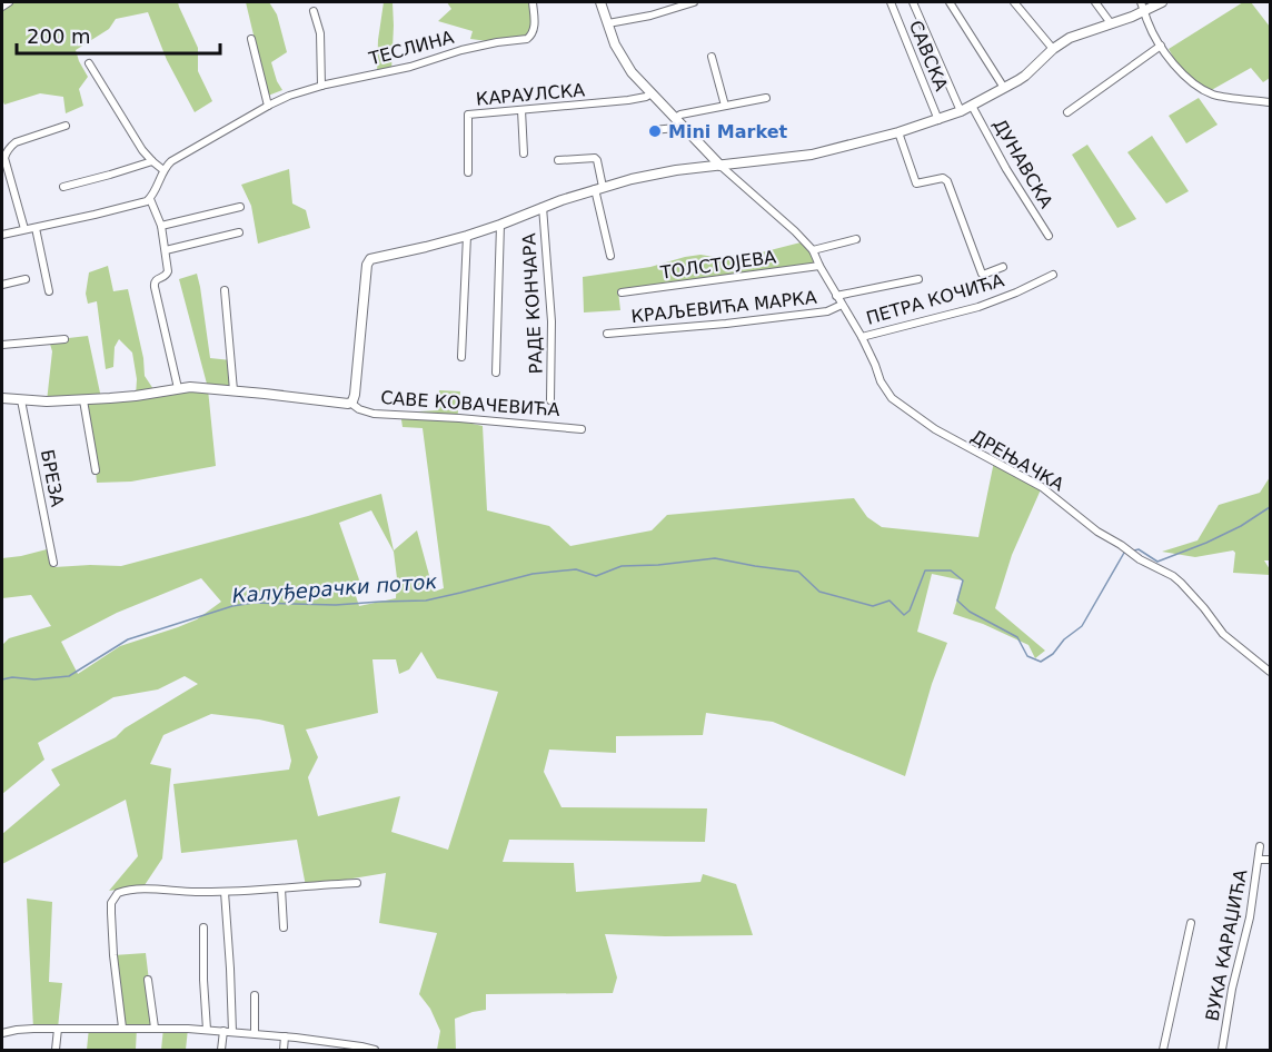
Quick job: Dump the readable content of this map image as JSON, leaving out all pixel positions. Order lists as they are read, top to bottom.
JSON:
{
  "streets": {
    "street": [
      "ТЕСЛИНА",
      "САВСКА",
      "КАРАУЛСКА",
      "ДУНАВСКА",
      "ТОЛСТОЈЕВА",
      "ПЕТРА КОЧИЋА",
      "РАДЕ КОНЧАРА",
      "КРАЉЕВИЋА МАРКА",
      "САВЕ КОВАЧЕВИЋА",
      "ДРЕЊАЧКА",
      "БРЕЗА",
      "ВУКА КАРАЏИЋА"
    ]
  },
  "crossings": [
    ["КАРАУЛСКА", "ПЕТРА КОЧИЋА"],
    ["ТОЛСТОЈЕВА", "ПЕТРА КОЧИЋА"],
    ["ПЕТРА КОЧИЋА", "КРАЉЕВИЋА МАРКА"],
    ["ПЕТРА КОЧИЋА", "ДРЕЊАЧКА"],
    ["САВЕ КОВАЧЕВИЋА", "БРЕЗА"]
  ],
  "water": ["Калуђерачки поток"],
  "places": ["Mini Market"],
  "scale_bar": "200 m"
}
